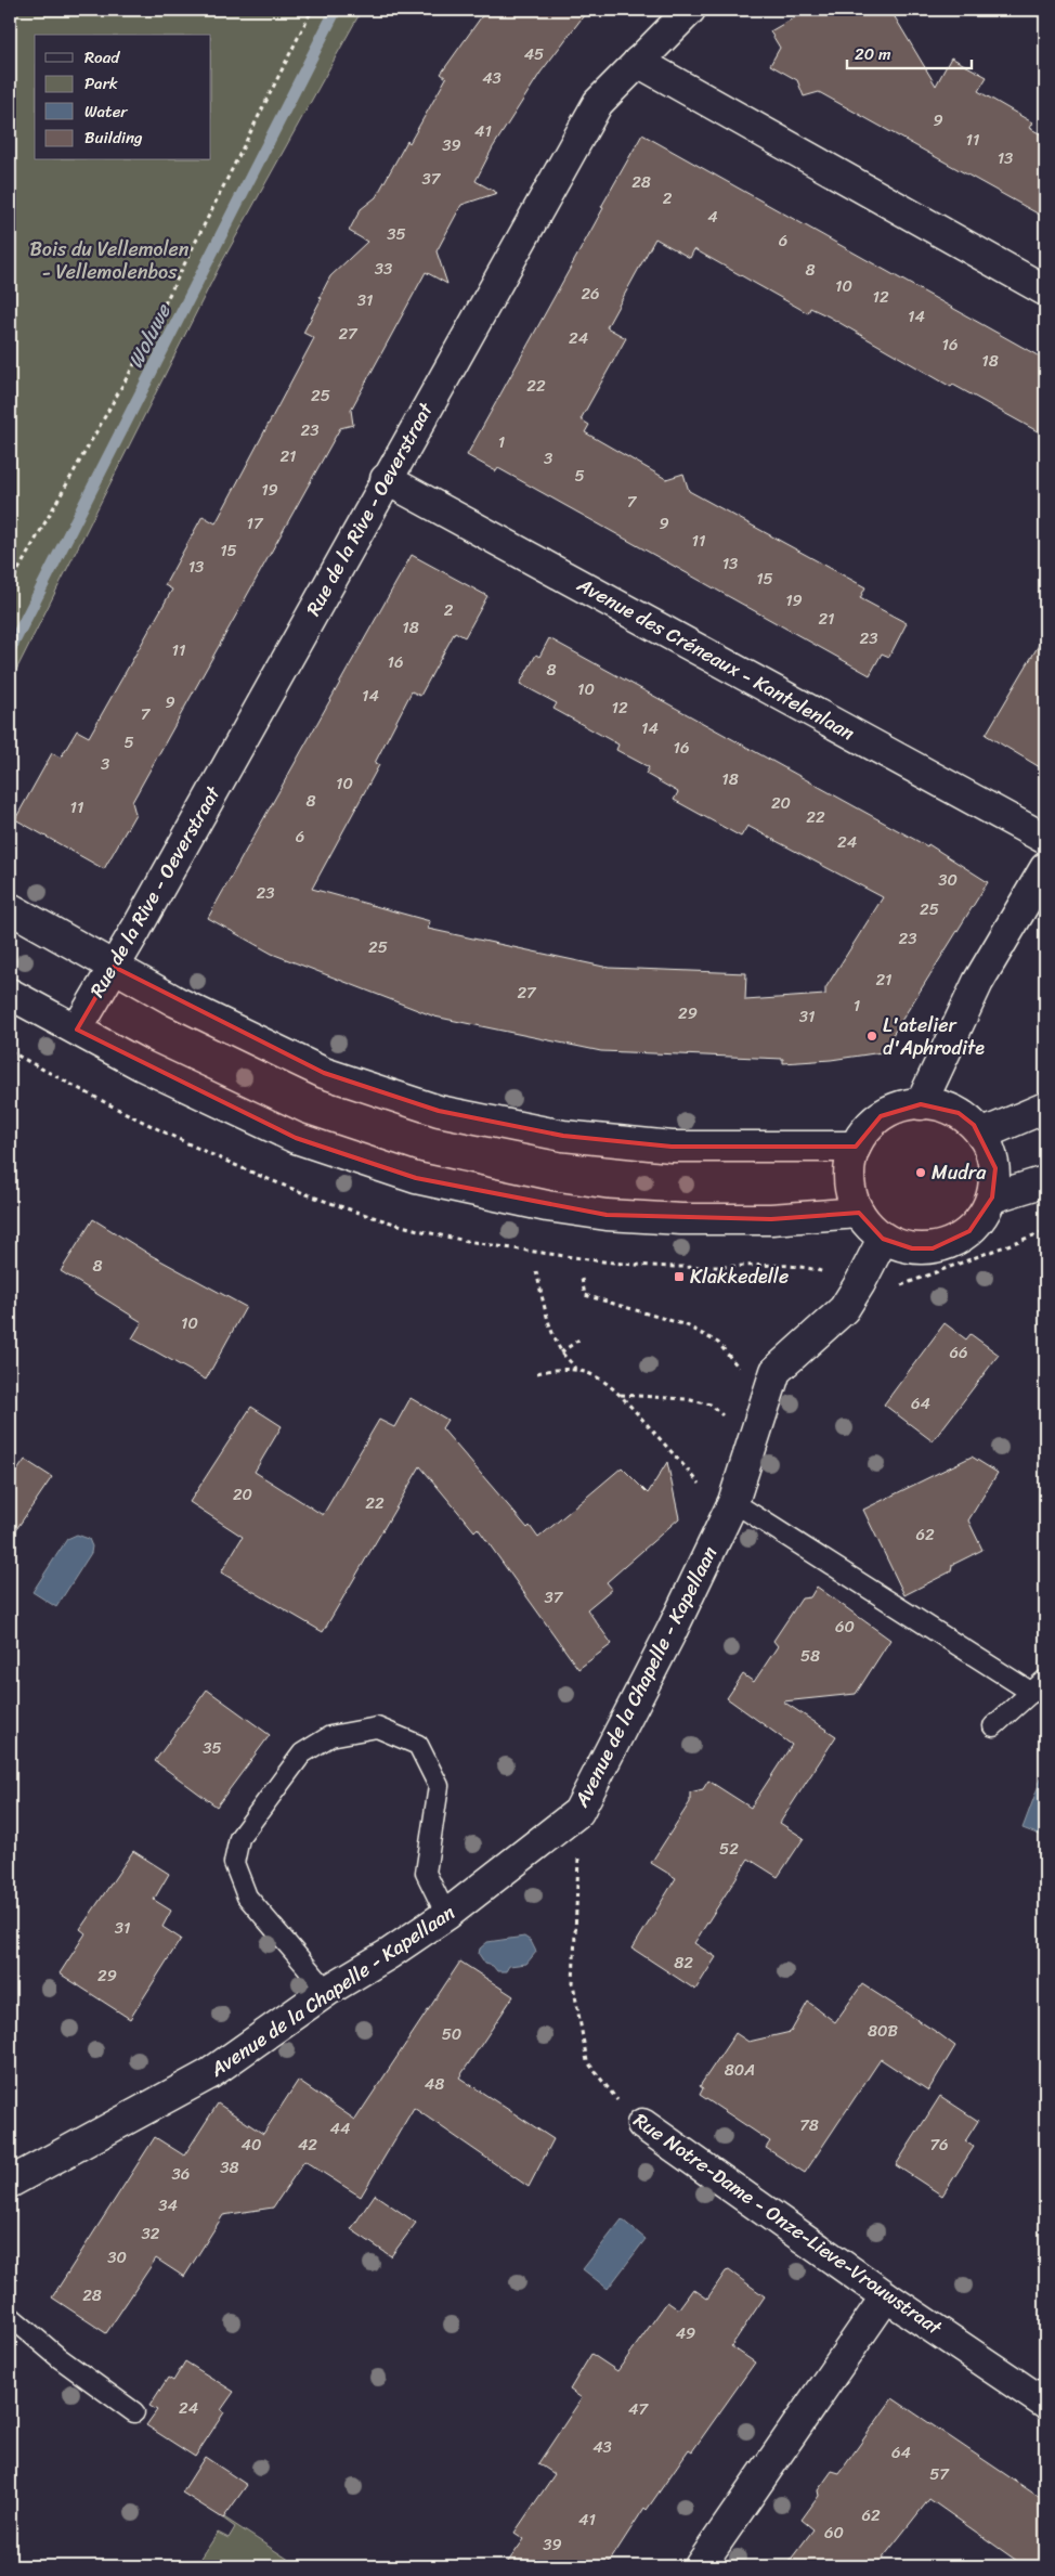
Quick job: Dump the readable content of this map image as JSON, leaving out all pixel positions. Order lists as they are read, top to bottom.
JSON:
{
  "streets": {
    "street": [
      "Rue de la Rive - Oeverstraat",
      "Avenue des Créneaux - Kantelenlaan",
      "Avenue de la Chapelle - Kapellaan",
      "Rue Notre-Dame - Onze-Lieve-Vrouwstraat"
    ]
  },
  "crossings": [
    ["Rue de la Rive - Oeverstraat", "Avenue des Créneaux - Kantelenlaan"],
    ["Avenue de la Chapelle - Kapellaan", "Rue Notre-Dame - Onze-Lieve-Vrouwstraat"]
  ],
  "water": ["Woluwe"],
  "parks": ["Bois du Vellemolen - Vellemolenbos"],
  "places": {
    "other": ["L'atelier d'Aphrodite", "Mudra"],
    "transit": ["Klakkedelle"]
  },
  "house_numbers": [
    "45",
    "43",
    "9",
    "41",
    "11",
    "39",
    "13",
    "37",
    "28",
    "2",
    "4",
    "35",
    "6",
    "33",
    "8",
    "10",
    "26",
    "12",
    "31",
    "14",
    "27",
    "24",
    "16",
    "18",
    "22",
    "25",
    "23",
    "1",
    "21",
    "3",
    "5",
    "19",
    "7",
    "17",
    "9",
    "11",
    "15",
    "13",
    "13",
    "15",
    "19",
    "2",
    "21",
    "18",
    "23",
    "11",
    "16",
    "8",
    "10",
    "14",
    "9",
    "12",
    "7",
    "14",
    "5",
    "16",
    "3",
    "18",
    "10",
    "8",
    "20",
    "11",
    "22",
    "6",
    "24",
    "30",
    "23",
    "25",
    "23",
    "25",
    "21",
    "27",
    "1",
    "29",
    "31",
    "8",
    "10",
    "66",
    "64",
    "20",
    "22",
    "62",
    "37",
    "60",
    "58",
    "35",
    "52",
    "31",
    "82",
    "29",
    "80B",
    "50",
    "80A",
    "48",
    "78",
    "44",
    "40",
    "42",
    "76",
    "38",
    "36",
    "34",
    "32",
    "30",
    "28",
    "49",
    "24",
    "47",
    "43",
    "64",
    "57",
    "62",
    "41",
    "60",
    "39"
  ],
  "legend": [
    "Road",
    "Park",
    "Water",
    "Building"
  ],
  "scale_bar": "20 m"
}
